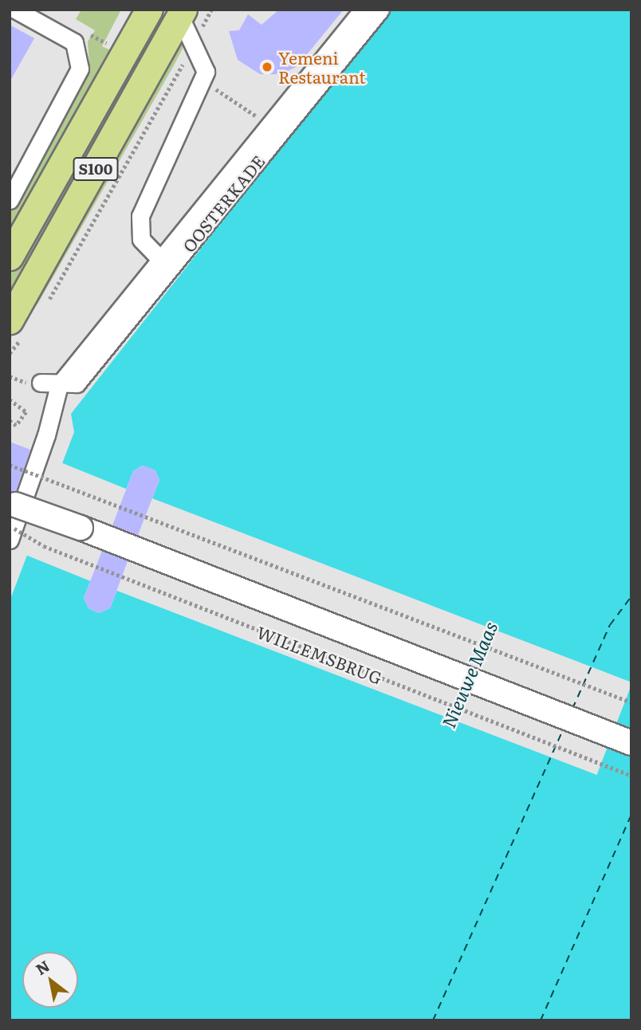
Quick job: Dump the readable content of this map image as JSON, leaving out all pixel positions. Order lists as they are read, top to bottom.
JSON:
{
  "streets": {
    "main road": ["S100", "WILLEMSBRUG"],
    "street": ["OOSTERKADE"]
  },
  "crossings": [
    ["S100", "OOSTERKADE"]
  ],
  "water": ["Nieuwe Maas"],
  "places": ["Yemeni Restaurant"],
  "north": "top left"
}
